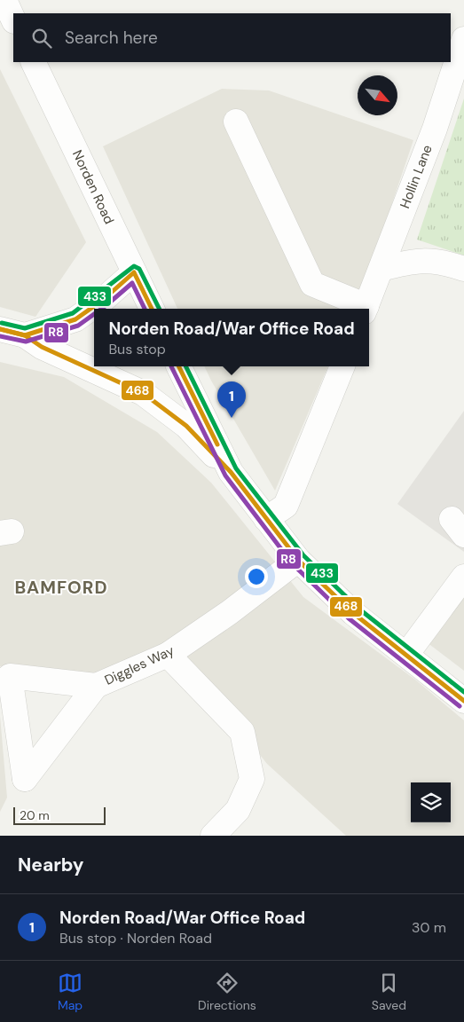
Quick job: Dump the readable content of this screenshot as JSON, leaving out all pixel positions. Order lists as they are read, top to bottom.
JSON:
{
  "streets": {
    "street": ["Hollin Lane", "Norden Road", "Diggles Way"]
  },
  "districts": ["BAMFORD"],
  "lines": ["transit line 433", "transit line 468", "transit line R8"],
  "scale_bar": "20 m",
  "north": "bottom right",
  "page": {
    "search": "Search here",
    "popup": ["Norden Road/War Office Road", "Bus stop"],
    "pins": "1",
    "scale": "20 m",
    "heading": "Nearby",
    "list": [
      {
        "mark": "1",
        "name": "Norden Road/War Office Road",
        "note": "Bus stop · Norden Road",
        "value": "30 m"
      }
    ],
    "nav": ["Map", "Directions", "Saved"]
  }
}
